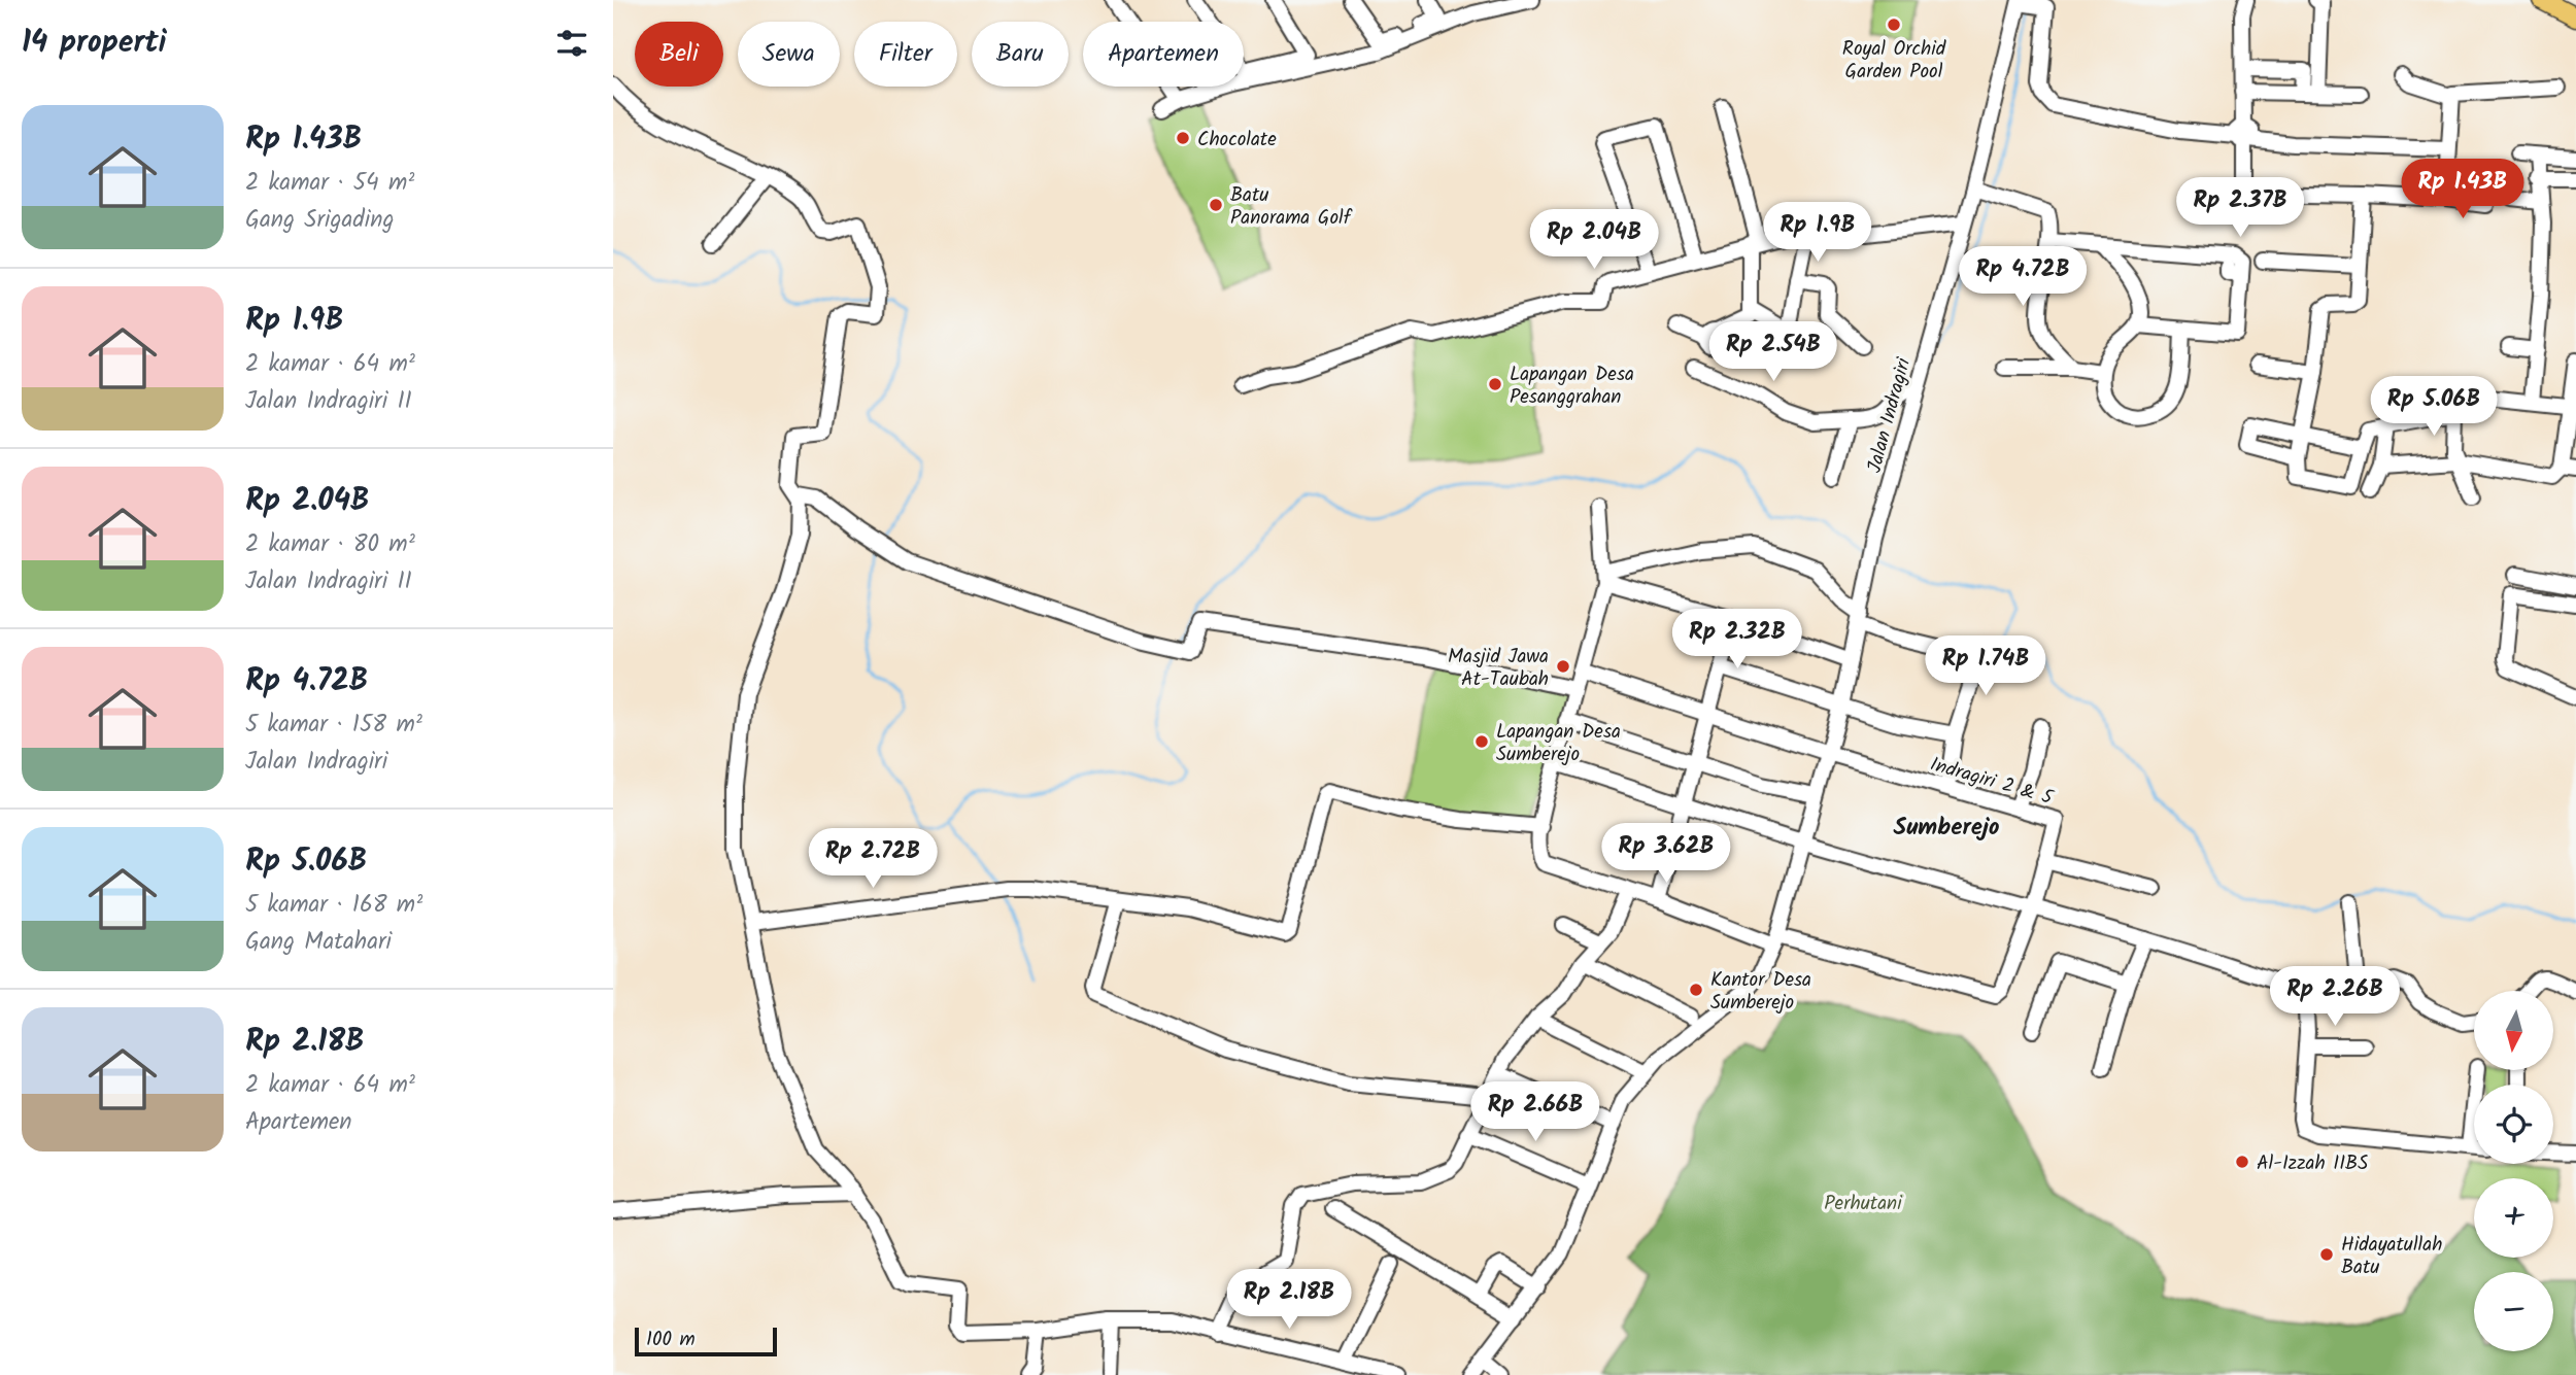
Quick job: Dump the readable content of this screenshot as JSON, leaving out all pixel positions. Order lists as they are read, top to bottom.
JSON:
{
  "streets": {
    "street": ["Jalan Indragiri", "Indragiri 2 & 5"]
  },
  "crossings": [
    ["Jalan Indragiri", "Indragiri 2 & 5"]
  ],
  "districts": ["Sumberejo"],
  "parks": ["Perhutani"],
  "places": [
    "Royal Orchid Garden Pool",
    "Chocolate",
    "Batu Panorama Golf",
    "Lapangan Desa Pesanggrahan",
    "Masjid Jawa At-Taubah",
    "Lapangan Desa Sumberejo",
    "Kantor Desa Sumberejo",
    "Al-Izzah IIBS",
    "Hidayatullah Batu"
  ],
  "scale_bar": "100 m",
  "north": "bottom",
  "page": {
    "heading": "14 properti",
    "chip": [
      "Beli",
      "Sewa",
      "Filter",
      "Baru",
      "Apartemen"
    ],
    "list": [
      {
        "name": "Rp 1.43B",
        "note": "2 kamar · 54 m² · Gang Srigading"
      },
      {
        "name": "Rp 1.9B",
        "note": "2 kamar · 64 m² · Jalan Indragiri II"
      },
      {
        "name": "Rp 2.04B",
        "note": "2 kamar · 80 m² · Jalan Indragiri II"
      },
      {
        "name": "Rp 4.72B",
        "note": "5 kamar · 158 m² · Jalan Indragiri"
      },
      {
        "name": "Rp 5.06B",
        "note": "5 kamar · 168 m² · Gang Matahari"
      },
      {
        "name": "Rp 2.18B",
        "note": "2 kamar · 64 m² · Apartemen"
      }
    ],
    "price": [
      "Rp 1.43B",
      "Rp 2.37B",
      "Rp 1.9B",
      "Rp 2.04B",
      "Rp 4.72B",
      "Rp 2.54B",
      "Rp 5.06B",
      "Rp 2.32B",
      "Rp 1.74B",
      "Rp 3.62B",
      "Rp 2.72B",
      "Rp 2.26B",
      "Rp 2.66B",
      "Rp 2.18B"
    ],
    "map_buttons": ["+", "−"],
    "scale": "100 m"
  }
}
